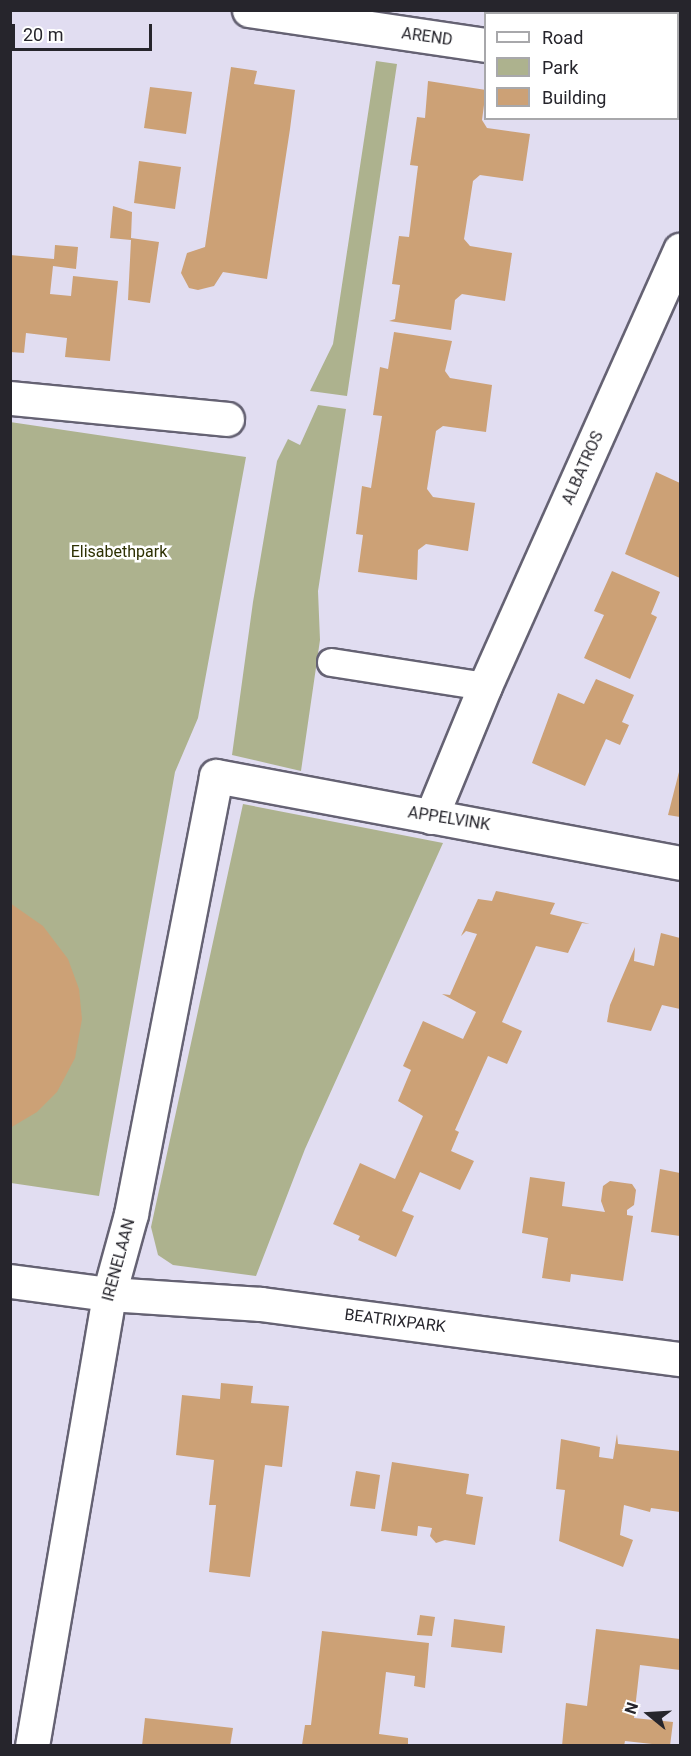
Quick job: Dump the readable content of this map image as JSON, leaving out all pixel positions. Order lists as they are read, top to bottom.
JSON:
{
  "streets": {
    "street": [
      "AREND",
      "ALBATROS",
      "APPELVINK",
      "IRENELAAN",
      "BEATRIXPARK"
    ]
  },
  "crossings": [
    ["ALBATROS", "APPELVINK"],
    ["APPELVINK", "IRENELAAN"],
    ["IRENELAAN", "BEATRIXPARK"]
  ],
  "parks": ["Elisabethpark"],
  "legend": ["Road", "Park", "Building"],
  "scale_bar": "20 m",
  "north": "left"
}
